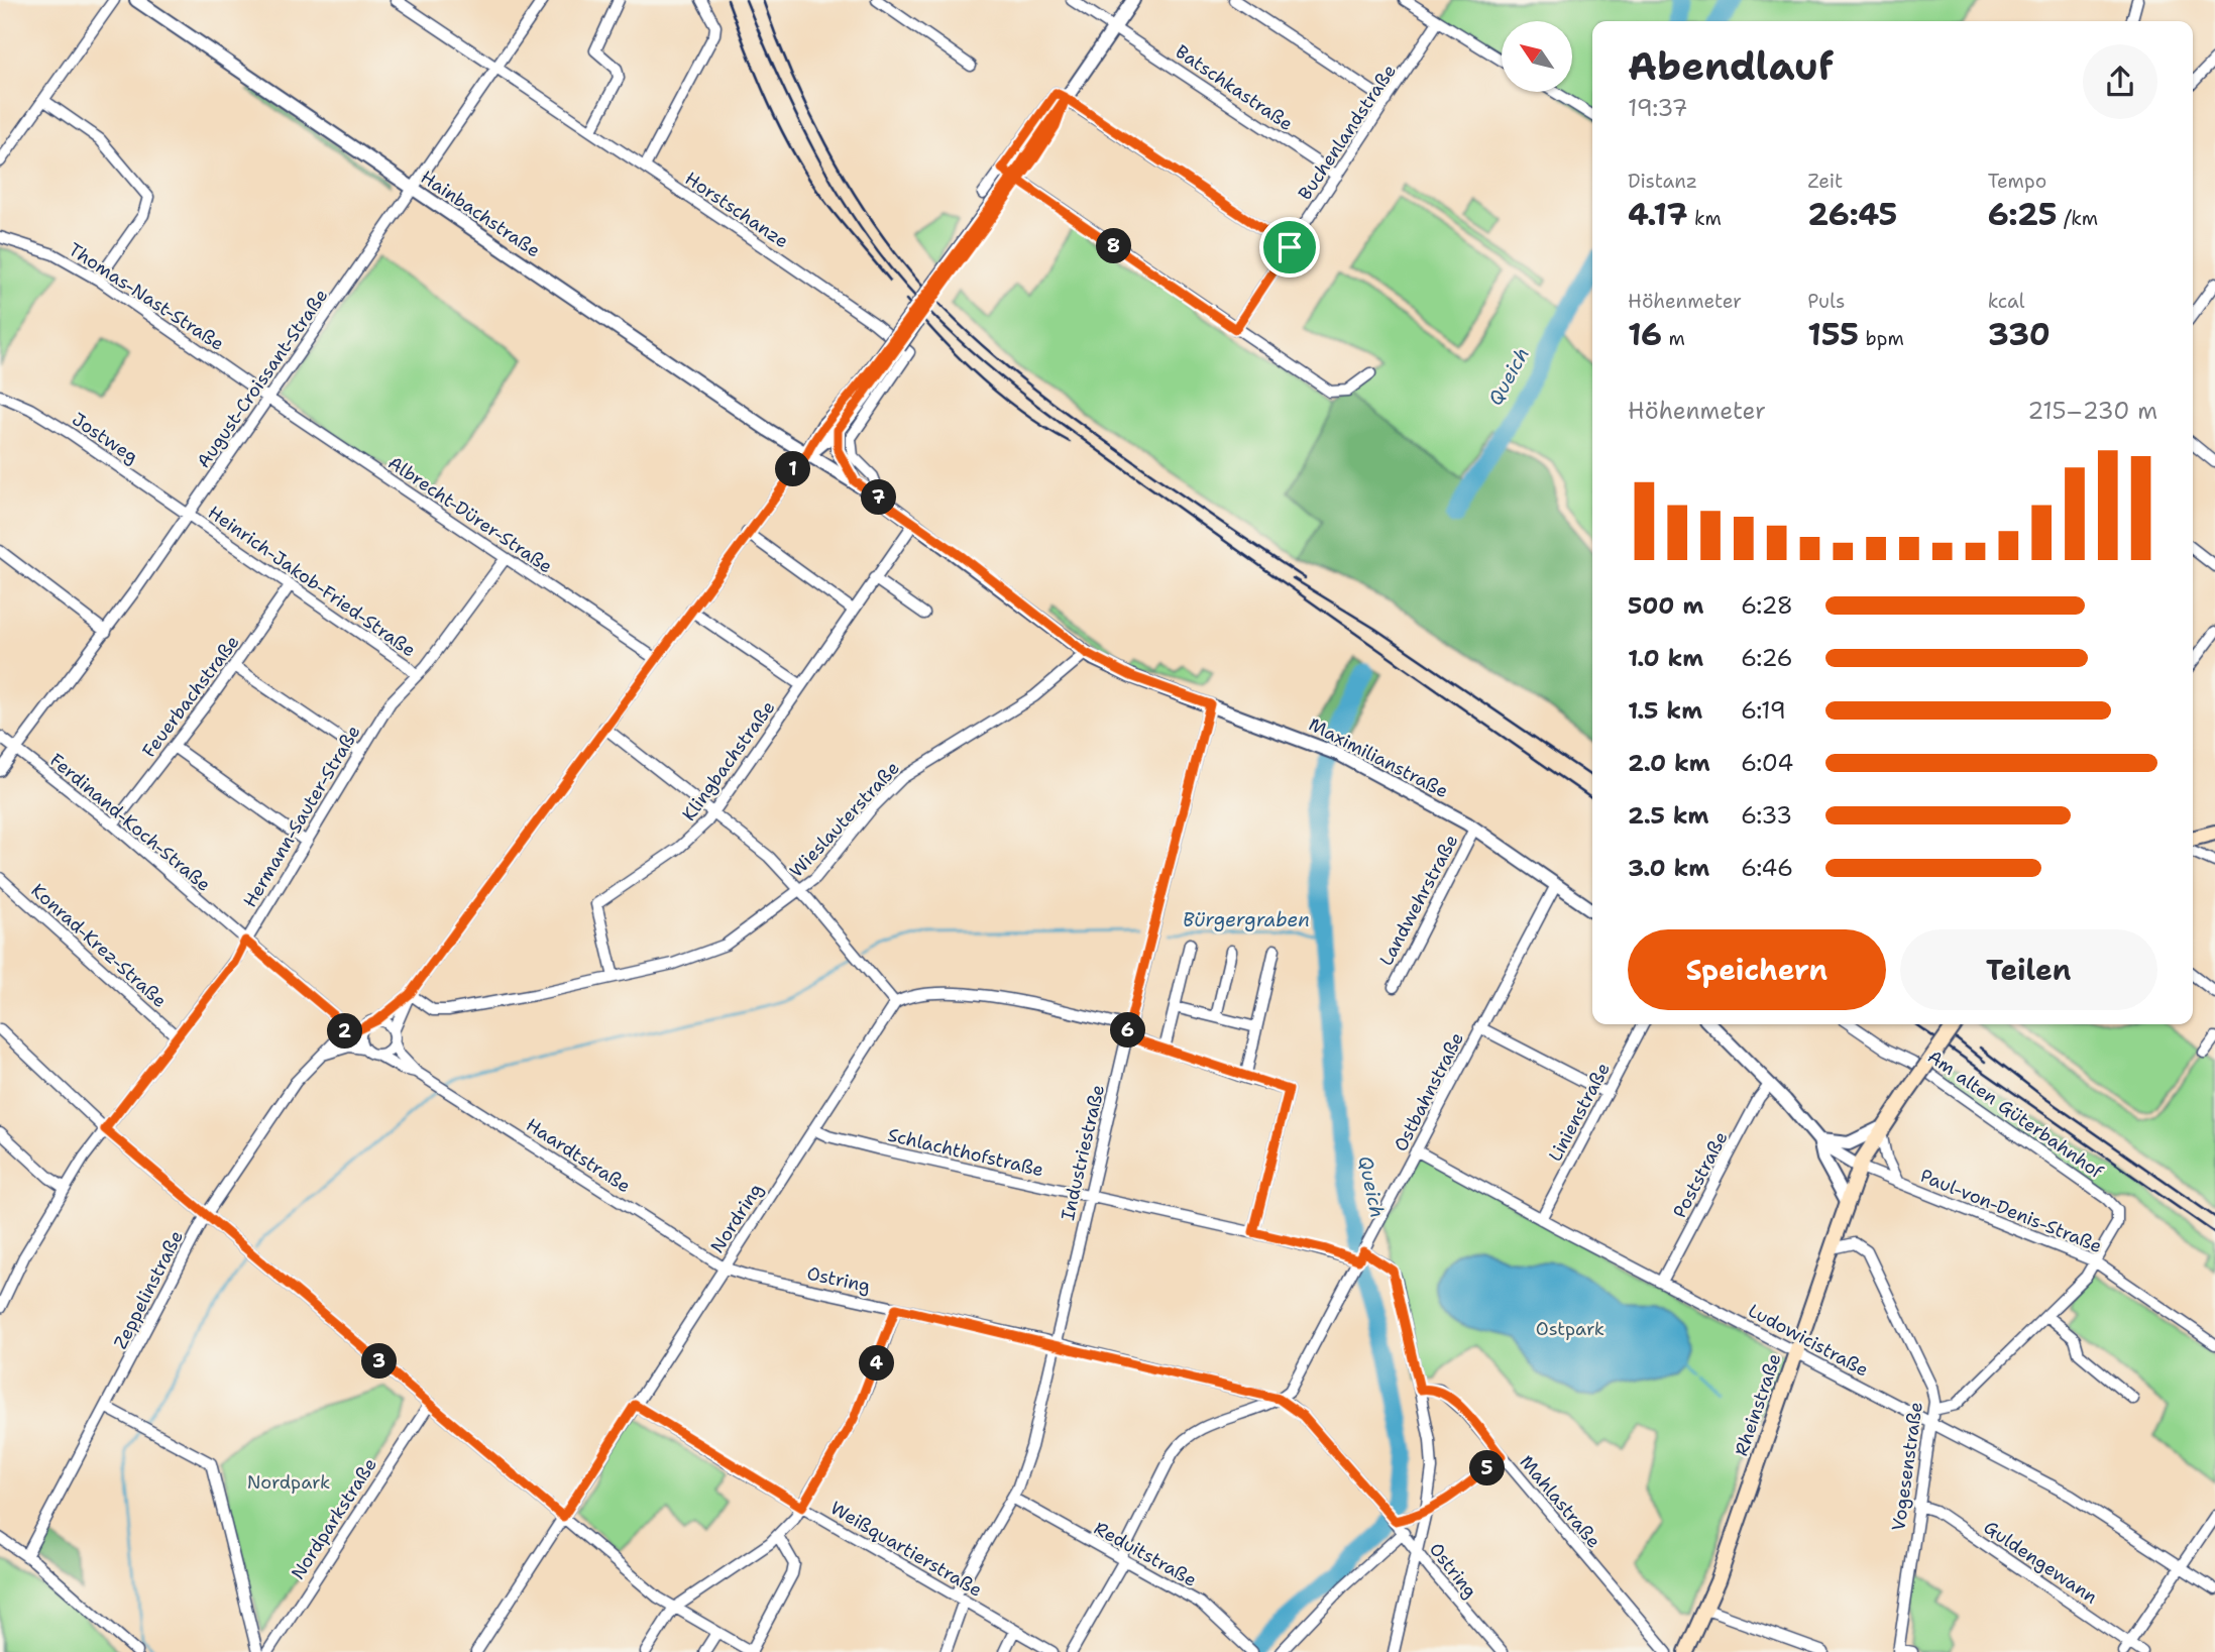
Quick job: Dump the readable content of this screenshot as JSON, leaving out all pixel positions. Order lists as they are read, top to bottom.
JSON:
{
  "streets": {
    "main road": ["Rheinstraße"],
    "street": [
      "Batschkastraße",
      "Buchenlandstraße",
      "Horstschanze",
      "Hainbachstraße",
      "Thomas-Nast-Straße",
      "August-Croissant-Straße",
      "Jostweg",
      "Albrecht-Dürer-Straße",
      "Heinrich-Jakob-Fried-Straße",
      "Feuerbachstraße",
      "Maximilianstraße",
      "Klingbachstraße",
      "Hermann-Sauter-Straße",
      "Wieslauterstraße",
      "Ferdinand-Koch-Straße",
      "Landwehrstraße",
      "Konrad-Krez-Straße",
      "Ostbahnstraße",
      "Linienstraße",
      "Am alten Güterbahnhof",
      "Schlachthofstraße",
      "Industriestraße",
      "Haardtstraße",
      "Poststraße",
      "Paul-von-Denis-Straße",
      "Nordring",
      "Ostring",
      "Zeppelinstraße",
      "Ludowicistraße",
      "Vogesenstraße",
      "Mahlastraße",
      "Nordparkstraße",
      "Weißquartierstraße",
      "Reduitstraße",
      "Guldengewann"
    ]
  },
  "crossings": [
    ["Batschkastraße", "Buchenlandstraße"],
    ["Horstschanze", "Hainbachstraße"],
    ["Horstschanze", "August-Croissant-Straße"],
    ["Hainbachstraße", "August-Croissant-Straße"],
    ["Hainbachstraße", "Maximilianstraße"],
    ["Hainbachstraße", "Klingbachstraße"],
    ["Thomas-Nast-Straße", "August-Croissant-Straße"],
    ["Thomas-Nast-Straße", "Albrecht-Dürer-Straße"],
    ["August-Croissant-Straße", "Jostweg"],
    ["August-Croissant-Straße", "Albrecht-Dürer-Straße"],
    ["August-Croissant-Straße", "Heinrich-Jakob-Fried-Straße"],
    ["August-Croissant-Straße", "Ferdinand-Koch-Straße"],
    ["Jostweg", "Heinrich-Jakob-Fried-Straße"],
    ["Albrecht-Dürer-Straße", "Hermann-Sauter-Straße"],
    ["Heinrich-Jakob-Fried-Straße", "Feuerbachstraße"],
    ["Heinrich-Jakob-Fried-Straße", "Hermann-Sauter-Straße"],
    ["Feuerbachstraße", "Ferdinand-Koch-Straße"],
    ["Maximilianstraße", "Klingbachstraße"],
    ["Maximilianstraße", "Wieslauterstraße"],
    ["Maximilianstraße", "Landwehrstraße"],
    ["Maximilianstraße", "Ostbahnstraße"],
    ["Maximilianstraße", "Industriestraße"],
    ["Klingbachstraße", "Wieslauterstraße"],
    ["Hermann-Sauter-Straße", "Ferdinand-Koch-Straße"],
    ["Hermann-Sauter-Straße", "Konrad-Krez-Straße"],
    ["Ferdinand-Koch-Straße", "Zeppelinstraße"],
    ["Ostbahnstraße", "Schlachthofstraße"],
    ["Ostbahnstraße", "Ostring"],
    ["Ostbahnstraße", "Ludowicistraße"],
    ["Linienstraße", "Ludowicistraße"],
    ["Am alten Güterbahnhof", "Paul-von-Denis-Straße"],
    ["Am alten Güterbahnhof", "Vogesenstraße"],
    ["Schlachthofstraße", "Industriestraße"],
    ["Schlachthofstraße", "Nordring"],
    ["Schlachthofstraße", "Ostring"],
    ["Schlachthofstraße", "Mahlastraße"],
    ["Industriestraße", "Ostring"],
    ["Industriestraße", "Weißquartierstraße"],
    ["Industriestraße", "Reduitstraße"],
    ["Haardtstraße", "Nordring"],
    ["Haardtstraße", "Ostring"],
    ["Haardtstraße", "Zeppelinstraße"],
    ["Poststraße", "Ludowicistraße"],
    ["Paul-von-Denis-Straße", "Rheinstraße"],
    ["Nordring", "Ostring"],
    ["Nordring", "Weißquartierstraße"],
    ["Ludowicistraße", "Rheinstraße"],
    ["Ludowicistraße", "Vogesenstraße"],
    ["Rheinstraße", "Vogesenstraße"],
    ["Vogesenstraße", "Guldengewann"]
  ],
  "water": ["Queich", "Bürgergraben"],
  "parks": ["Ostpark", "Nordpark"],
  "north": "top left",
  "page": {
    "heading": ["Abendlauf", "19:37"],
    "stats": [
      ["Distanz", "4.17 km"],
      ["Zeit", "26:45"],
      ["Tempo", "6:25 /km"],
      ["Höhenmeter", "16 m"],
      ["Puls", "155 bpm"],
      ["kcal", "330"]
    ],
    "pins": [
      "8",
      "1",
      "7",
      "6",
      "2",
      "3",
      "4",
      "5"
    ],
    "chart": ["Höhenmeter", "215–230 m"],
    "list": [
      {
        "name": "500 m",
        "note": "6:28"
      },
      {
        "name": "1.0 km",
        "note": "6:26"
      },
      {
        "name": "1.5 km",
        "note": "6:19"
      },
      {
        "name": "2.0 km",
        "note": "6:04"
      },
      {
        "name": "2.5 km",
        "note": "6:33"
      },
      {
        "name": "3.0 km",
        "note": "6:46"
      }
    ],
    "buttons": ["Speichern", "Teilen"]
  }
}
